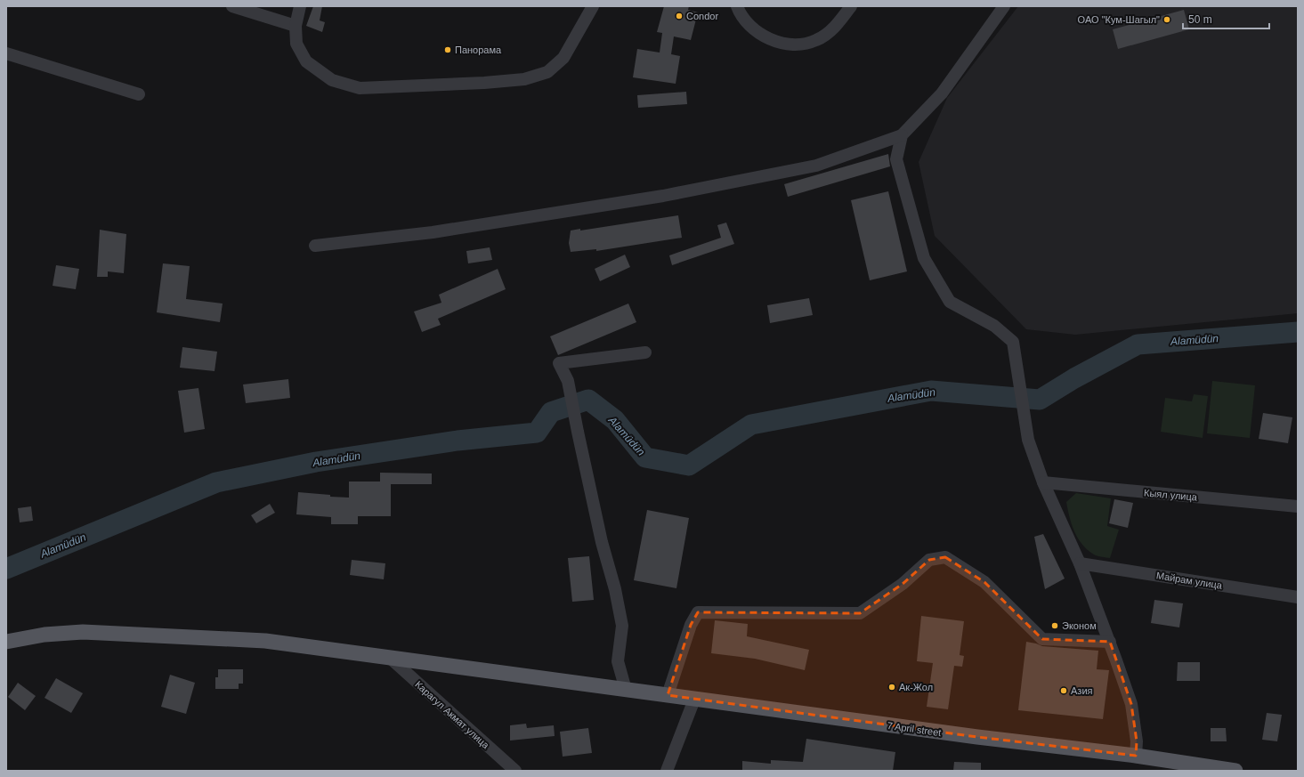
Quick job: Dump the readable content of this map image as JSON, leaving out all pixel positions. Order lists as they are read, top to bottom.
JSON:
{
  "streets": {
    "main road": ["7 April street"],
    "street": ["Кыял улица", "Майрам улица", "Карагул Акмат улица"]
  },
  "crossings": [
    ["Карагул Акмат улица", "7 April street"]
  ],
  "water": ["Alamüdün"],
  "places": [
    "Condor",
    "ОАО \"Кум-Шагыл\"",
    "Панорама",
    "Эконом",
    "Ак-Жол",
    "Азия"
  ],
  "scale_bar": "50 m"
}
